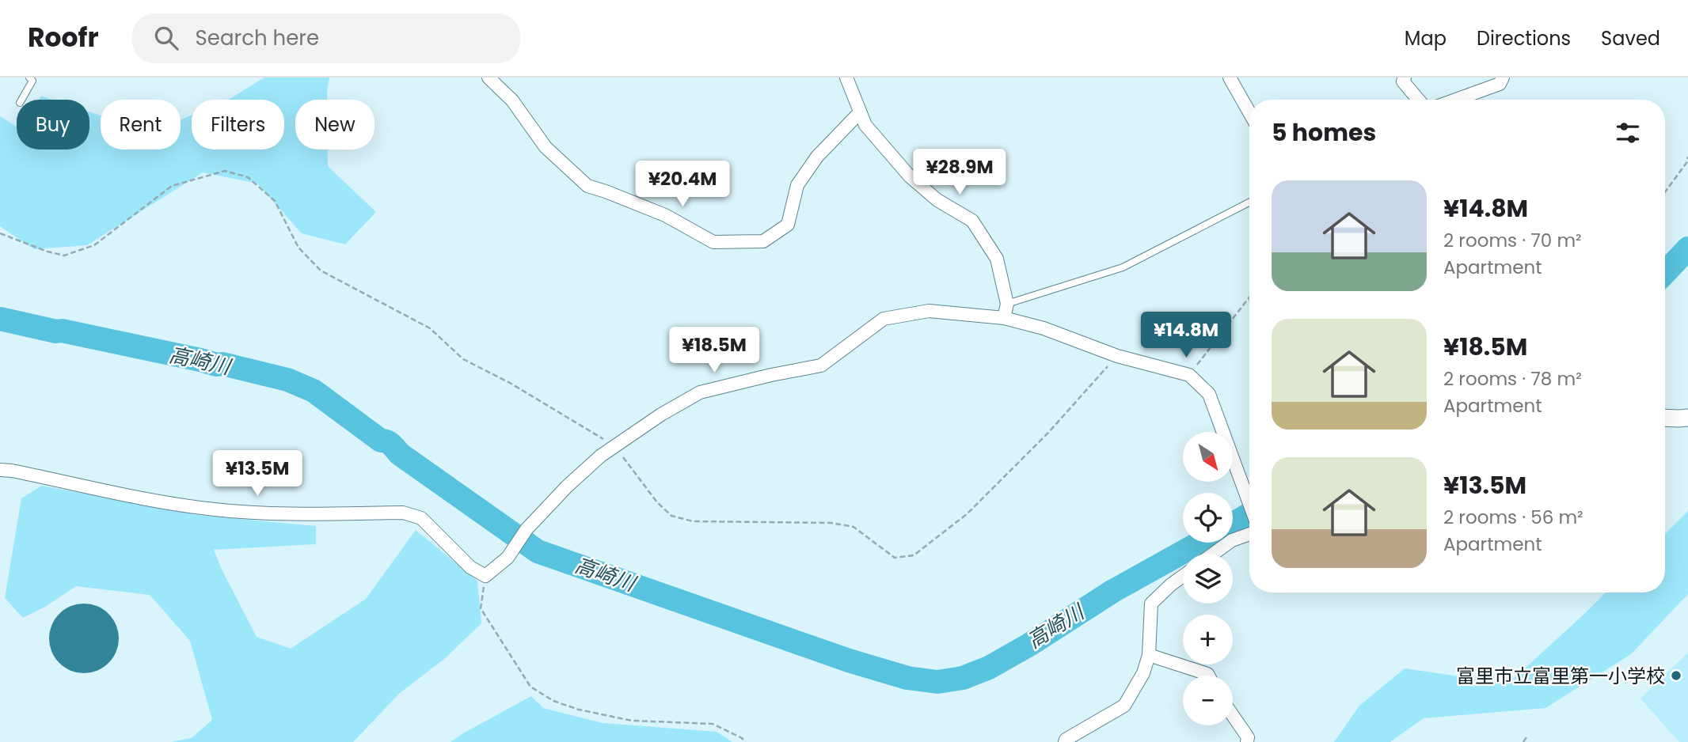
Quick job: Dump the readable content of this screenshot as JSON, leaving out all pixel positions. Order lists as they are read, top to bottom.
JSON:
{
  "water": ["高崎川"],
  "places": ["富里市立富里第一小学校"],
  "north": "bottom right",
  "page": {
    "header": "Roofr",
    "search": "Search here",
    "nav": ["Map", "Directions", "Saved"],
    "chip": [
      "Buy",
      "Rent",
      "Filters",
      "New"
    ],
    "heading": "5 homes",
    "price": [
      "¥28.9M",
      "¥20.4M",
      "¥14.8M",
      "¥18.5M",
      "¥13.5M"
    ],
    "list": [
      {
        "name": "¥14.8M",
        "note": "2 rooms · 70 m² · Apartment"
      },
      {
        "name": "¥18.5M",
        "note": "2 rooms · 78 m² · Apartment"
      },
      {
        "name": "¥13.5M",
        "note": "2 rooms · 56 m² · Apartment"
      }
    ],
    "map_buttons": ["+", "−"]
  }
}
